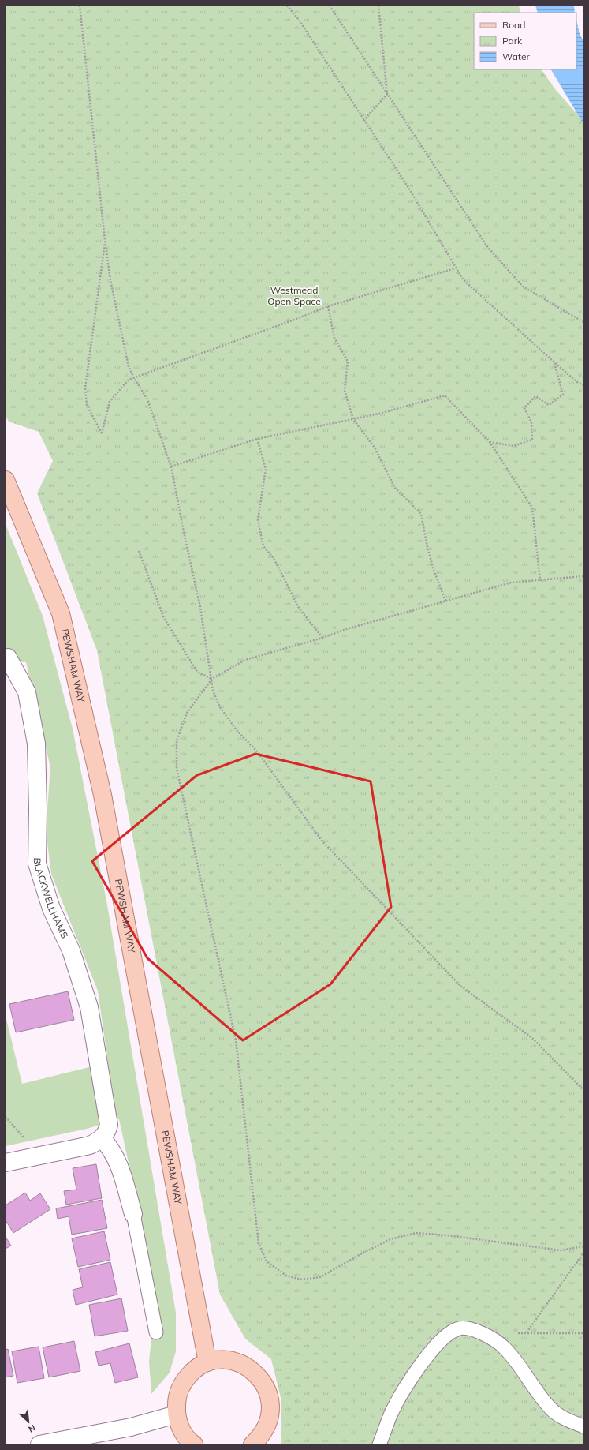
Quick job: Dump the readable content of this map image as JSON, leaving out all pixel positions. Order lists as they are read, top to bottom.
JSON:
{
  "streets": {
    "main road": ["PEWSHAM WAY"],
    "street": ["BLACKWELLHAMS"]
  },
  "parks": ["Westmead Open Space"],
  "legend": ["Road", "Park", "Water"],
  "north": "bottom right"
}
